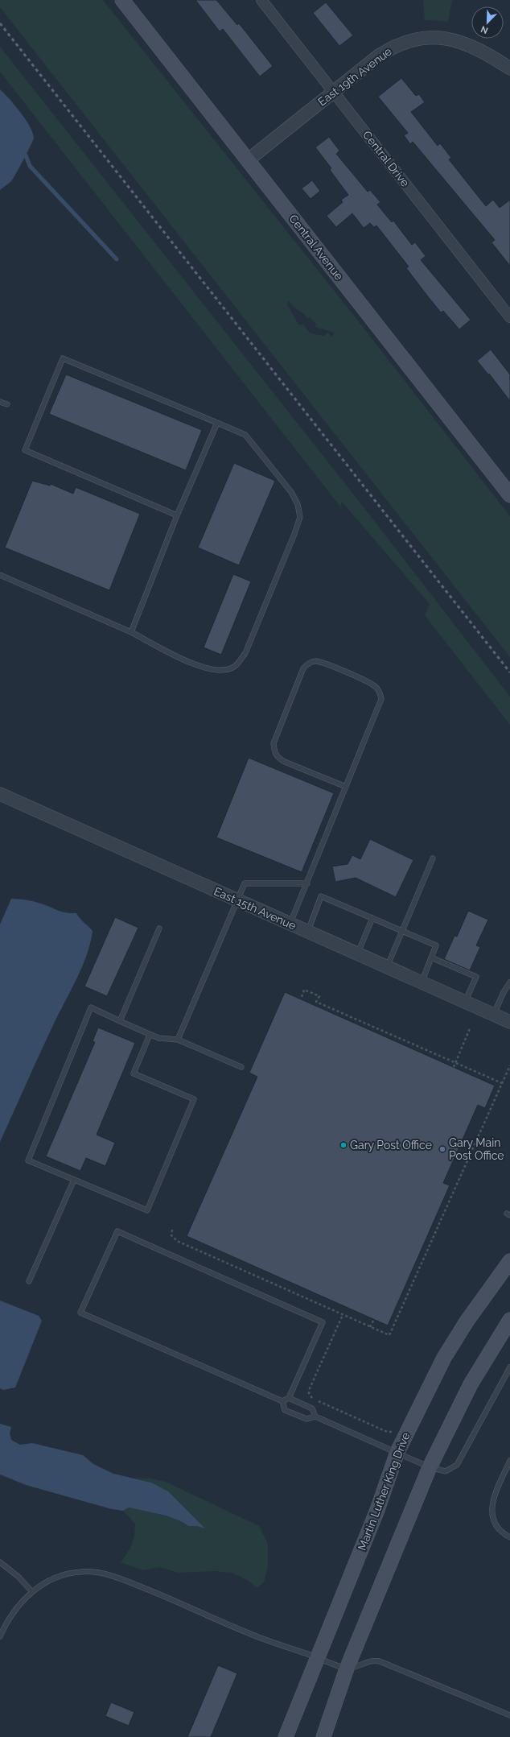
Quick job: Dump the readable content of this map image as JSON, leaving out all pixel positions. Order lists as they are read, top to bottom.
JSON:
{
  "streets": {
    "main road": ["Central Avenue", "Martin Luther King Drive"],
    "street": ["East 19th Avenue", "Central Drive", "East 15th Avenue"]
  },
  "crossings": [
    ["East 19th Avenue", "Central Drive"],
    ["East 19th Avenue", "Central Avenue"]
  ],
  "places": ["Gary Post Office", "Gary Main Post Office"],
  "north": "bottom left"
}
